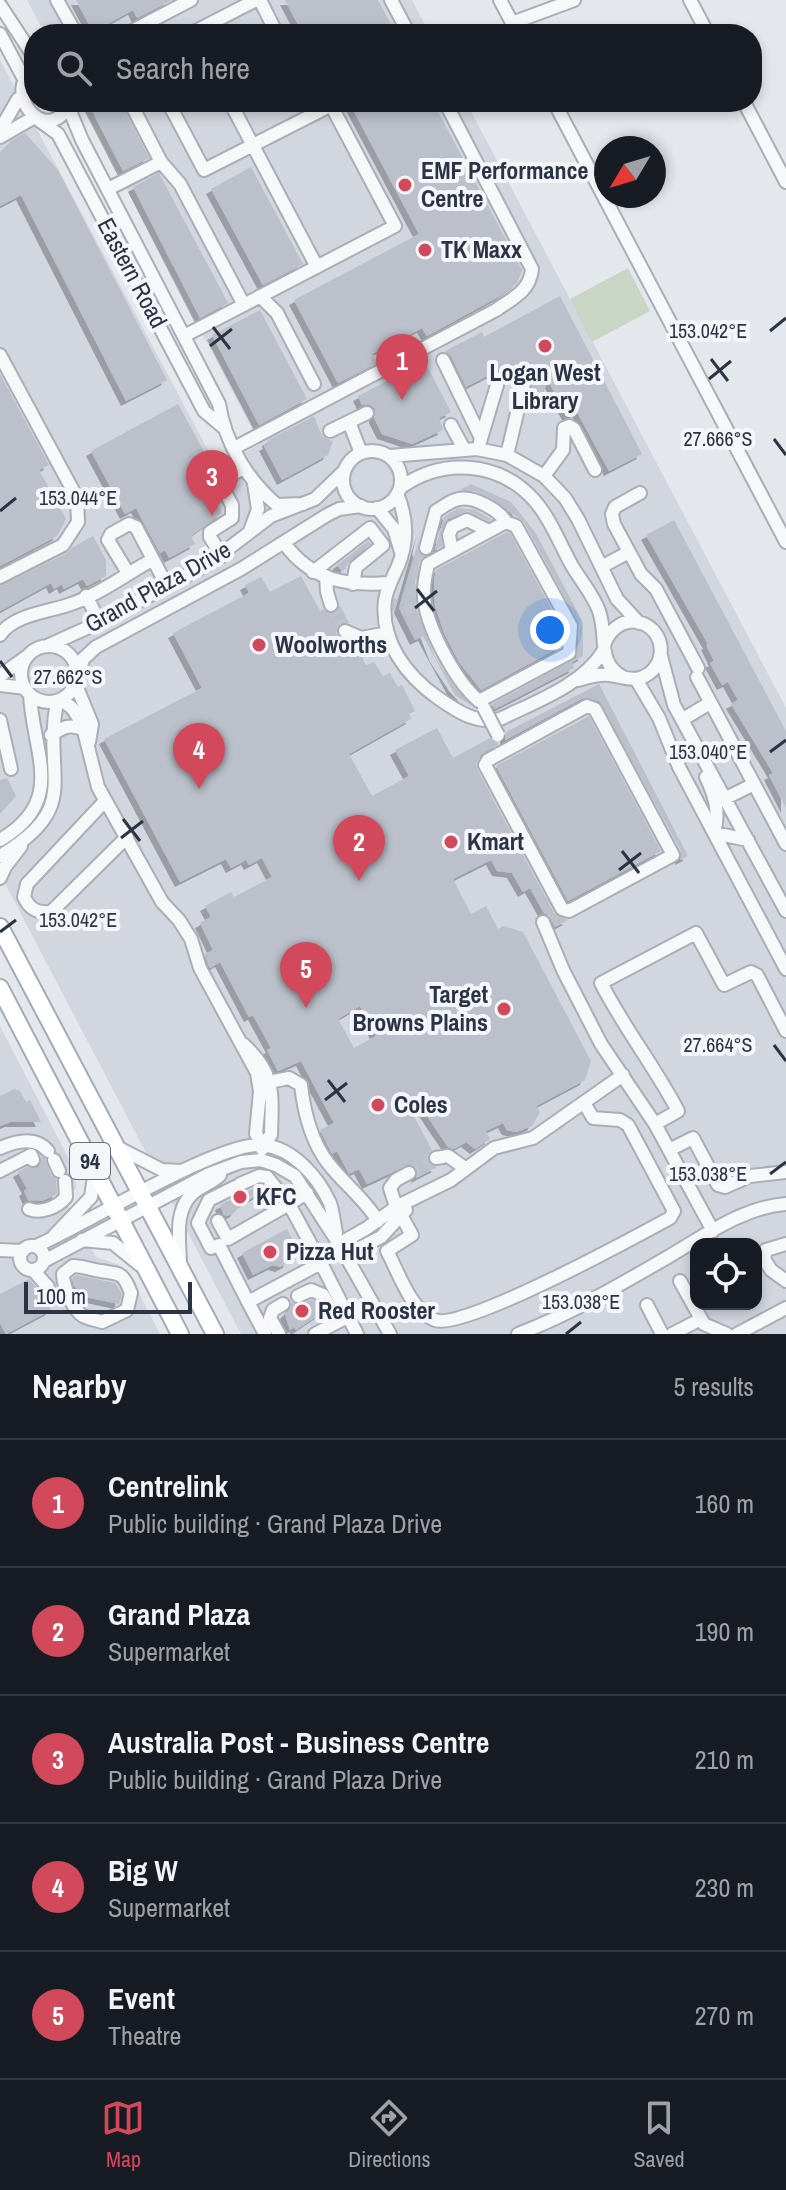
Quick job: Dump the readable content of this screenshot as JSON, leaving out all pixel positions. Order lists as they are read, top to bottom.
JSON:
{
  "streets": {
    "main road": ["94"],
    "street": ["Eastern Road", "Grand Plaza Drive"]
  },
  "crossings": [
    ["Eastern Road", "Grand Plaza Drive"]
  ],
  "places": [
    "EMF Performance Centre",
    "TK Maxx",
    "Logan West Library",
    "Woolworths",
    "Kmart",
    "Target Browns Plains",
    "Coles",
    "KFC",
    "Pizza Hut",
    "Red Rooster"
  ],
  "scale_bar": "100 m",
  "north": "bottom left",
  "page": {
    "search": "Search here",
    "pins": [
      "1",
      "3",
      "4",
      "2",
      "5"
    ],
    "scale": "100 m",
    "heading": ["Nearby", "5 results"],
    "list": [
      {
        "mark": "1",
        "name": "Centrelink",
        "note": "Public building · Grand Plaza Drive",
        "value": "160 m"
      },
      {
        "mark": "2",
        "name": "Grand Plaza",
        "note": "Supermarket",
        "value": "190 m"
      },
      {
        "mark": "3",
        "name": "Australia Post - Business Centre",
        "note": "Public building · Grand Plaza Drive",
        "value": "210 m"
      },
      {
        "mark": "4",
        "name": "Big W",
        "note": "Supermarket",
        "value": "230 m"
      },
      {
        "mark": "5",
        "name": "Event",
        "note": "Theatre",
        "value": "270 m"
      }
    ],
    "nav": ["Map", "Directions", "Saved"]
  },
  "coordinates": [
    "153.042°E",
    "27.666°S",
    "153.044°E",
    "27.662°S",
    "153.040°E",
    "27.664°S",
    "153.038°E"
  ]
}
